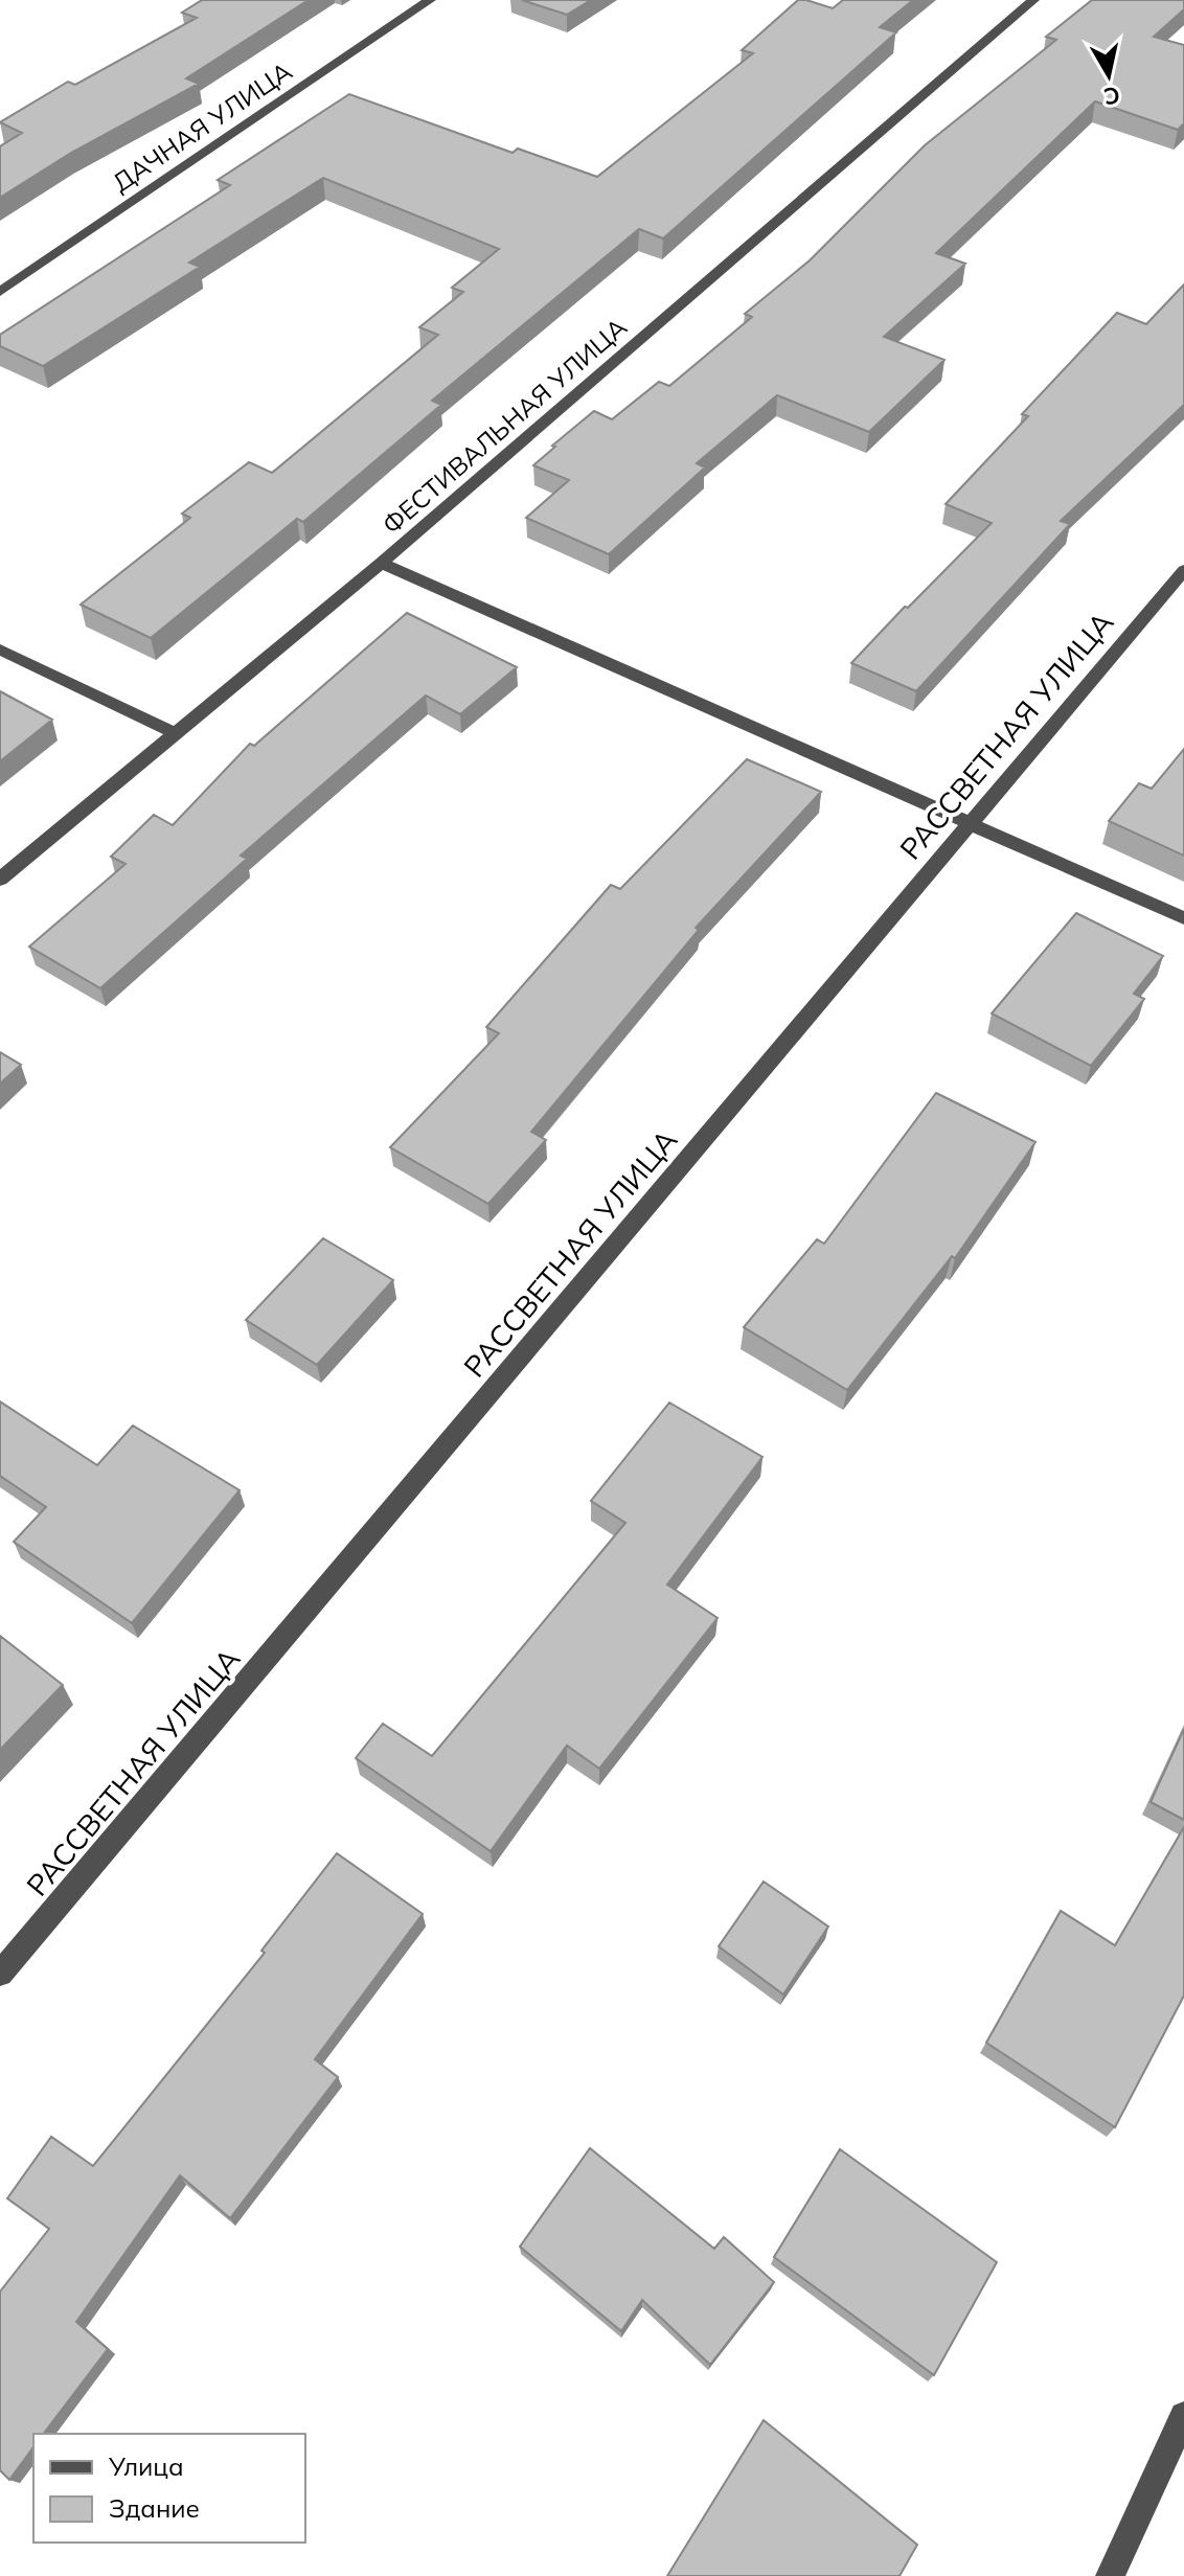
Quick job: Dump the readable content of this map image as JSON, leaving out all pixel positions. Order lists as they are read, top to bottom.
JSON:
{
  "streets": {
    "street": ["ДАЧНАЯ УЛИЦА", "ФЕСТИВАЛЬНАЯ УЛИЦА", "РАССВЕТНАЯ УЛИЦА"]
  },
  "legend": ["Улица", "Здание"],
  "north": "bottom"
}
